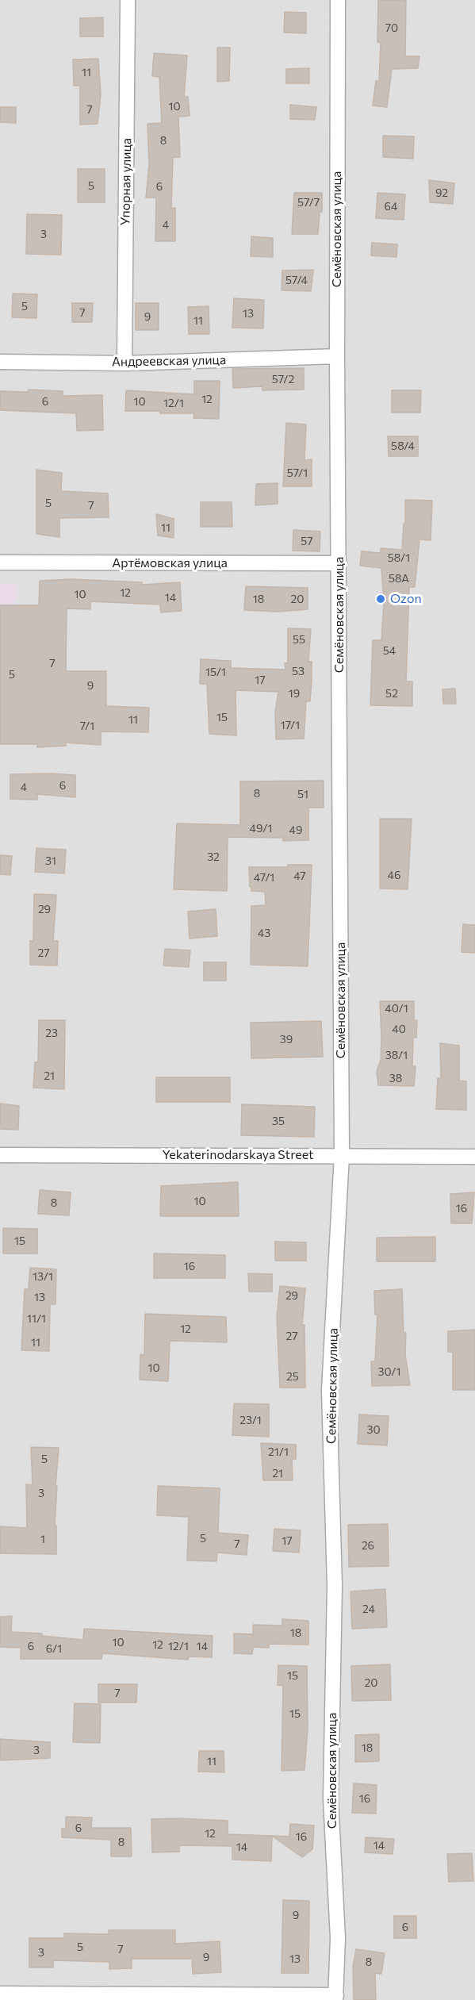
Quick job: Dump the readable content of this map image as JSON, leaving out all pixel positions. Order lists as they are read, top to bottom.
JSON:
{
  "streets": {
    "street": [
      "Упорная улица",
      "Семёновская улица",
      "Андреевская улица",
      "Артёмовская улица",
      "Yekaterinodarskaya Street"
    ]
  },
  "crossings": [
    ["Упорная улица", "Андреевская улица"],
    ["Семёновская улица", "Андреевская улица"],
    ["Семёновская улица", "Артёмовская улица"],
    ["Семёновская улица", "Yekaterinodarskaya Street"]
  ],
  "places": ["Ozon"],
  "house_numbers": [
    "70",
    "11",
    "10",
    "7",
    "8",
    "5",
    "6",
    "92",
    "57/7",
    "64",
    "4",
    "3",
    "57/4",
    "5",
    "7",
    "13",
    "9",
    "11",
    "57/2",
    "12",
    "6",
    "10",
    "12/1",
    "58/4",
    "57/1",
    "5",
    "7",
    "11",
    "57",
    "58/1",
    "58А",
    "12",
    "10",
    "14",
    "18",
    "20",
    "55",
    "54",
    "7",
    "53",
    "15/1",
    "5",
    "17",
    "9",
    "19",
    "52",
    "15",
    "11",
    "17/1",
    "7/1",
    "6",
    "4",
    "8",
    "51",
    "49/1",
    "49",
    "32",
    "31",
    "46",
    "47",
    "47/1",
    "29",
    "43",
    "27",
    "40/1",
    "40",
    "23",
    "39",
    "38/1",
    "21",
    "38",
    "35",
    "10",
    "8",
    "16",
    "15",
    "16",
    "13/1",
    "29",
    "13",
    "11/1",
    "12",
    "27",
    "11",
    "10",
    "30/1",
    "25",
    "23/1",
    "30",
    "21/1",
    "5",
    "21",
    "3",
    "5",
    "1",
    "17",
    "7",
    "26",
    "24",
    "18",
    "10",
    "12",
    "6",
    "12/1",
    "14",
    "6/1",
    "15",
    "20",
    "7",
    "15",
    "18",
    "3",
    "11",
    "16",
    "6",
    "12",
    "16",
    "8",
    "14",
    "14",
    "9",
    "6",
    "5",
    "7",
    "3",
    "9",
    "13",
    "8"
  ]
}
